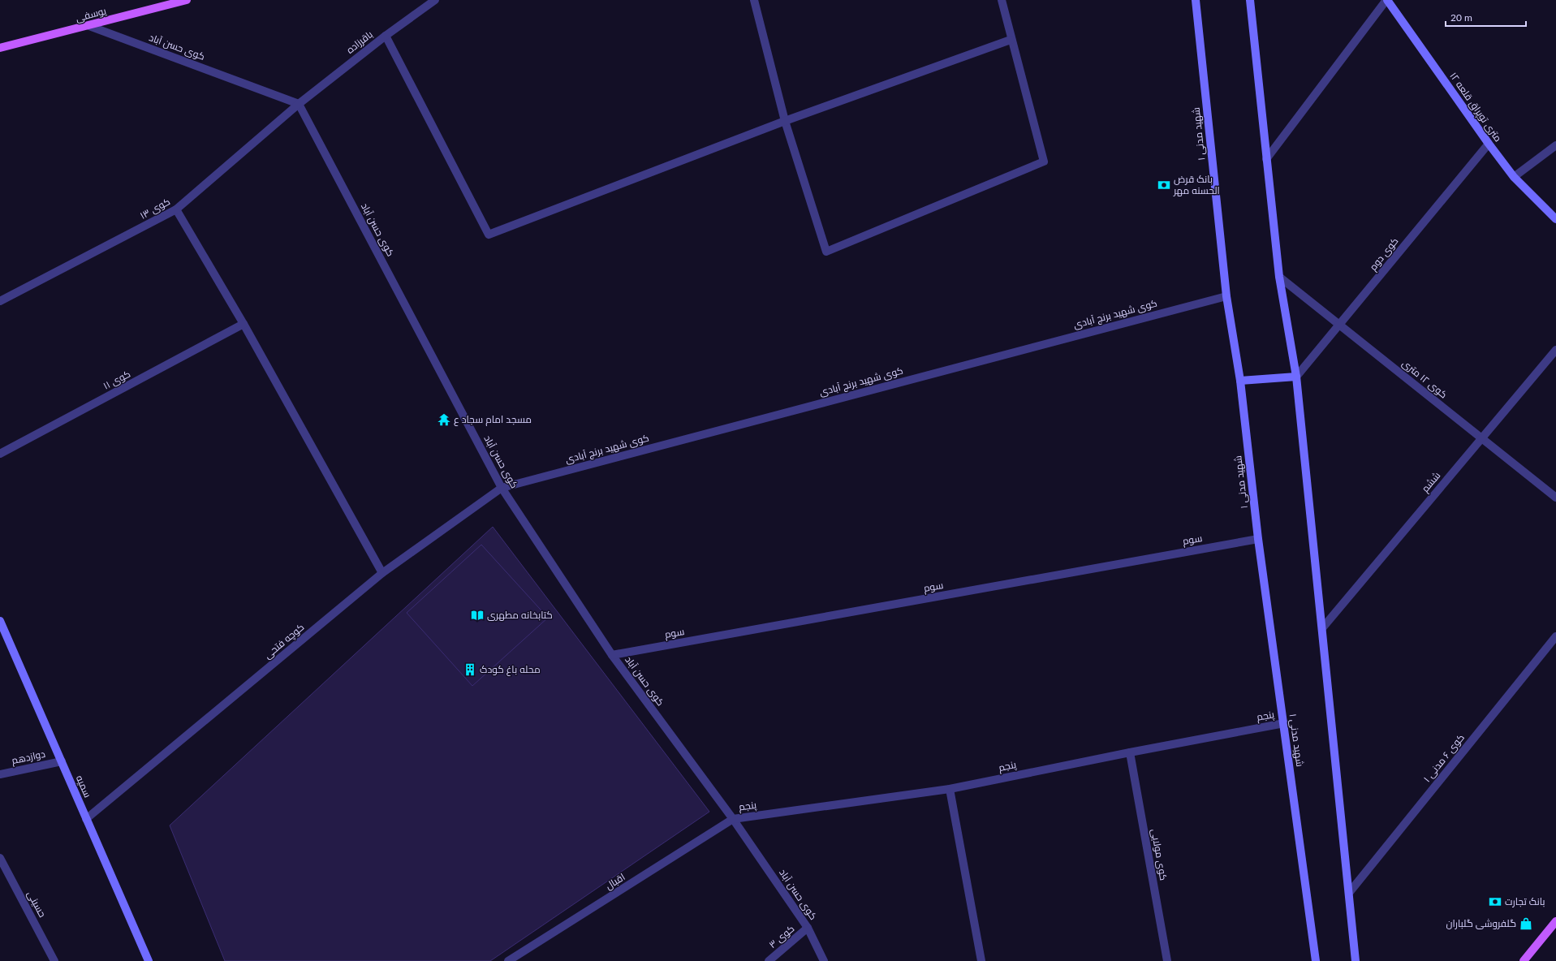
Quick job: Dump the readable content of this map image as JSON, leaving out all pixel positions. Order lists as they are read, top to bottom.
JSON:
{
  "streets": {
    "main road": [
      "یوسفی",
      "۱۲ متری توپراق قلعه",
      "شهید مدنی ۱",
      "سمیه"
    ],
    "street": [
      "باقرزاده",
      "کوی حسن آباد",
      "کوی ۱۳",
      "کوی دوم",
      "کوی شهید برنج آبادی",
      "کوی ۱۲ متری",
      "کوی ۱۱",
      "ششم",
      "سوم",
      "کوچه فتحی",
      "پنجم",
      "دوازدهم",
      "کوی ۶ مدنی ۱",
      "کوی مولایی",
      "اقبال",
      "حسینی",
      "کوی ۳"
    ]
  },
  "crossings": [
    ["یوسفی", "کوی حسن آباد"],
    ["باقرزاده", "کوی حسن آباد"],
    ["باقرزاده", "کوی ۱۳"],
    ["کوی حسن آباد", "کوی ۱۳"],
    ["کوی حسن آباد", "کوی شهید برنج آبادی"],
    ["کوی حسن آباد", "سوم"],
    ["کوی حسن آباد", "کوچه فتحی"],
    ["کوی حسن آباد", "پنجم"],
    ["کوی حسن آباد", "اقبال"],
    ["کوی حسن آباد", "کوی ۳"],
    ["۱۲ متری توپراق قلعه", "کوی دوم"],
    ["شهید مدنی ۱", "کوی شهید برنج آبادی"],
    ["شهید مدنی ۱", "سوم"],
    ["شهید مدنی ۱", "پنجم"],
    ["کوی دوم", "کوی ۱۲ متری"],
    ["کوی شهید برنج آبادی", "کوچه فتحی"],
    ["کوی ۱۲ متری", "ششم"],
    ["کوچه فتحی", "سمیه"],
    ["پنجم", "کوی مولایی"],
    ["پنجم", "اقبال"],
    ["دوازدهم", "سمیه"]
  ],
  "places": {
    "bank": ["بانک قرض الحسنه مهر", "بانک تجارت"],
    "temple": ["مسجد امام سجاد ع"],
    "library": ["کتابخانه مطهری"],
    "building": ["محله باغ کودک"],
    "shop": ["گلفروشی گلباران"]
  },
  "scale_bar": "20 m"
}
